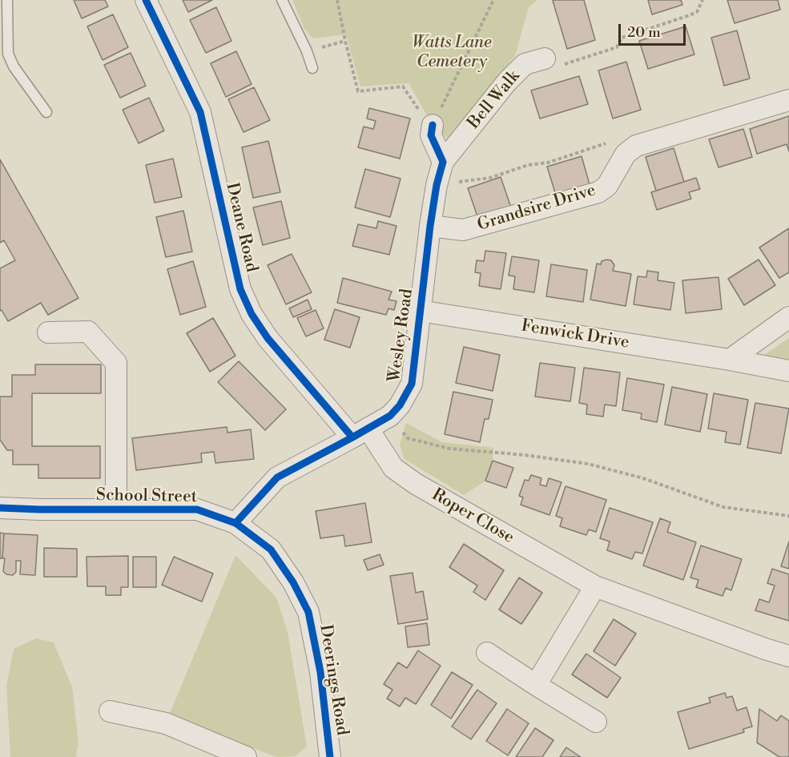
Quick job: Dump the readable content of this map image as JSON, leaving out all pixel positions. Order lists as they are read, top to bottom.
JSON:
{
  "streets": {
    "street": [
      "Bell Walk",
      "Grandsire Drive",
      "Deane Road",
      "Fenwick Drive",
      "Wesley Road",
      "School Street",
      "Roper Close",
      "Deerings Road"
    ]
  },
  "crossings": [
    ["Bell Walk", "Wesley Road"],
    ["Grandsire Drive", "Wesley Road"],
    ["Deane Road", "Wesley Road"],
    ["Deane Road", "Roper Close"],
    ["Fenwick Drive", "Wesley Road"],
    ["Wesley Road", "School Street"],
    ["Wesley Road", "Roper Close"],
    ["School Street", "Deerings Road"]
  ],
  "parks": ["Watts Lane Cemetery"],
  "scale_bar": "20 m"
}
